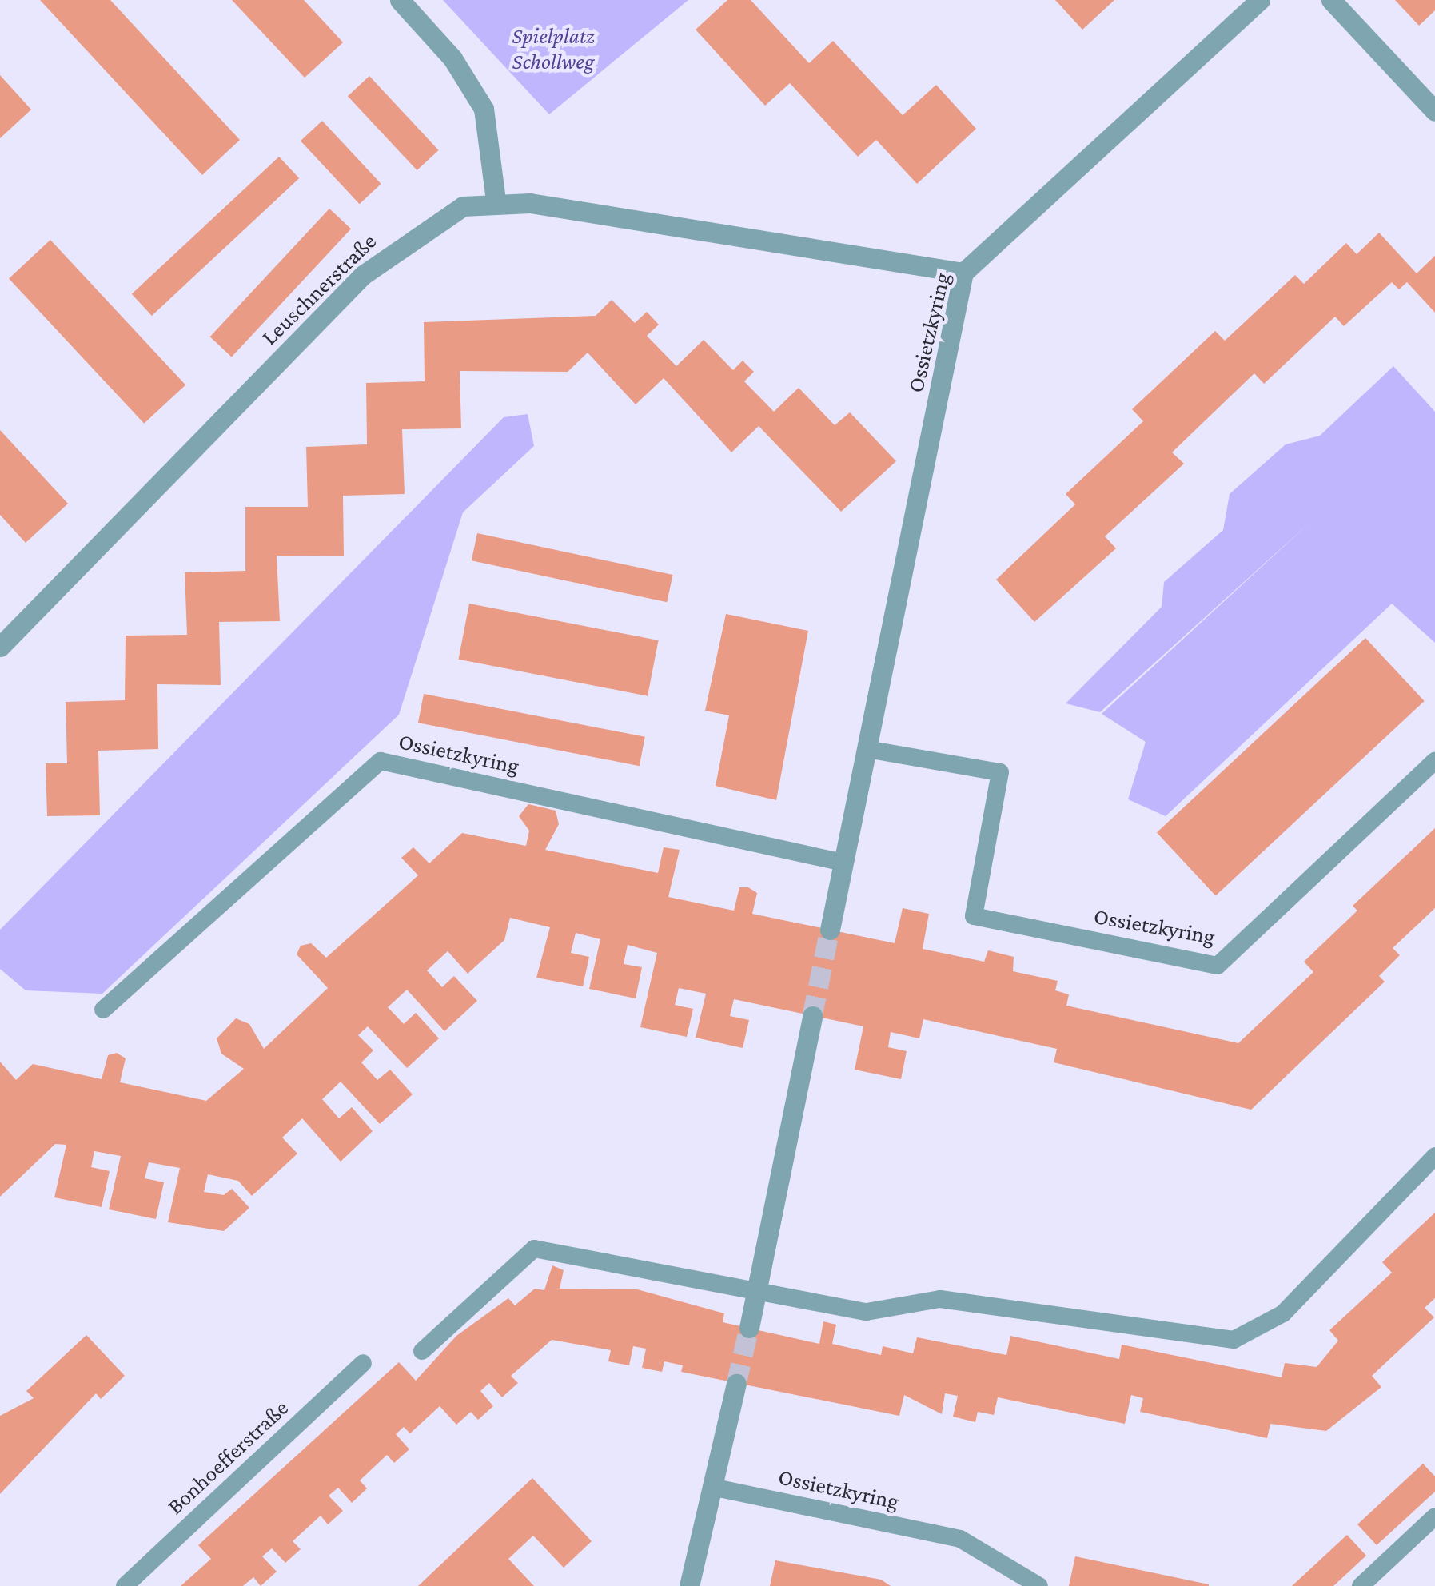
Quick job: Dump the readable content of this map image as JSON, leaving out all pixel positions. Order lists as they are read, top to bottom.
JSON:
{
  "streets": {
    "street": ["Leuschnerstraße", "Ossietzkyring"],
    "lane": ["Bonhoefferstraße"]
  },
  "crossings": [
    ["Leuschnerstraße", "Ossietzkyring"]
  ],
  "parks": ["Spielplatz Schollweg"]
}
